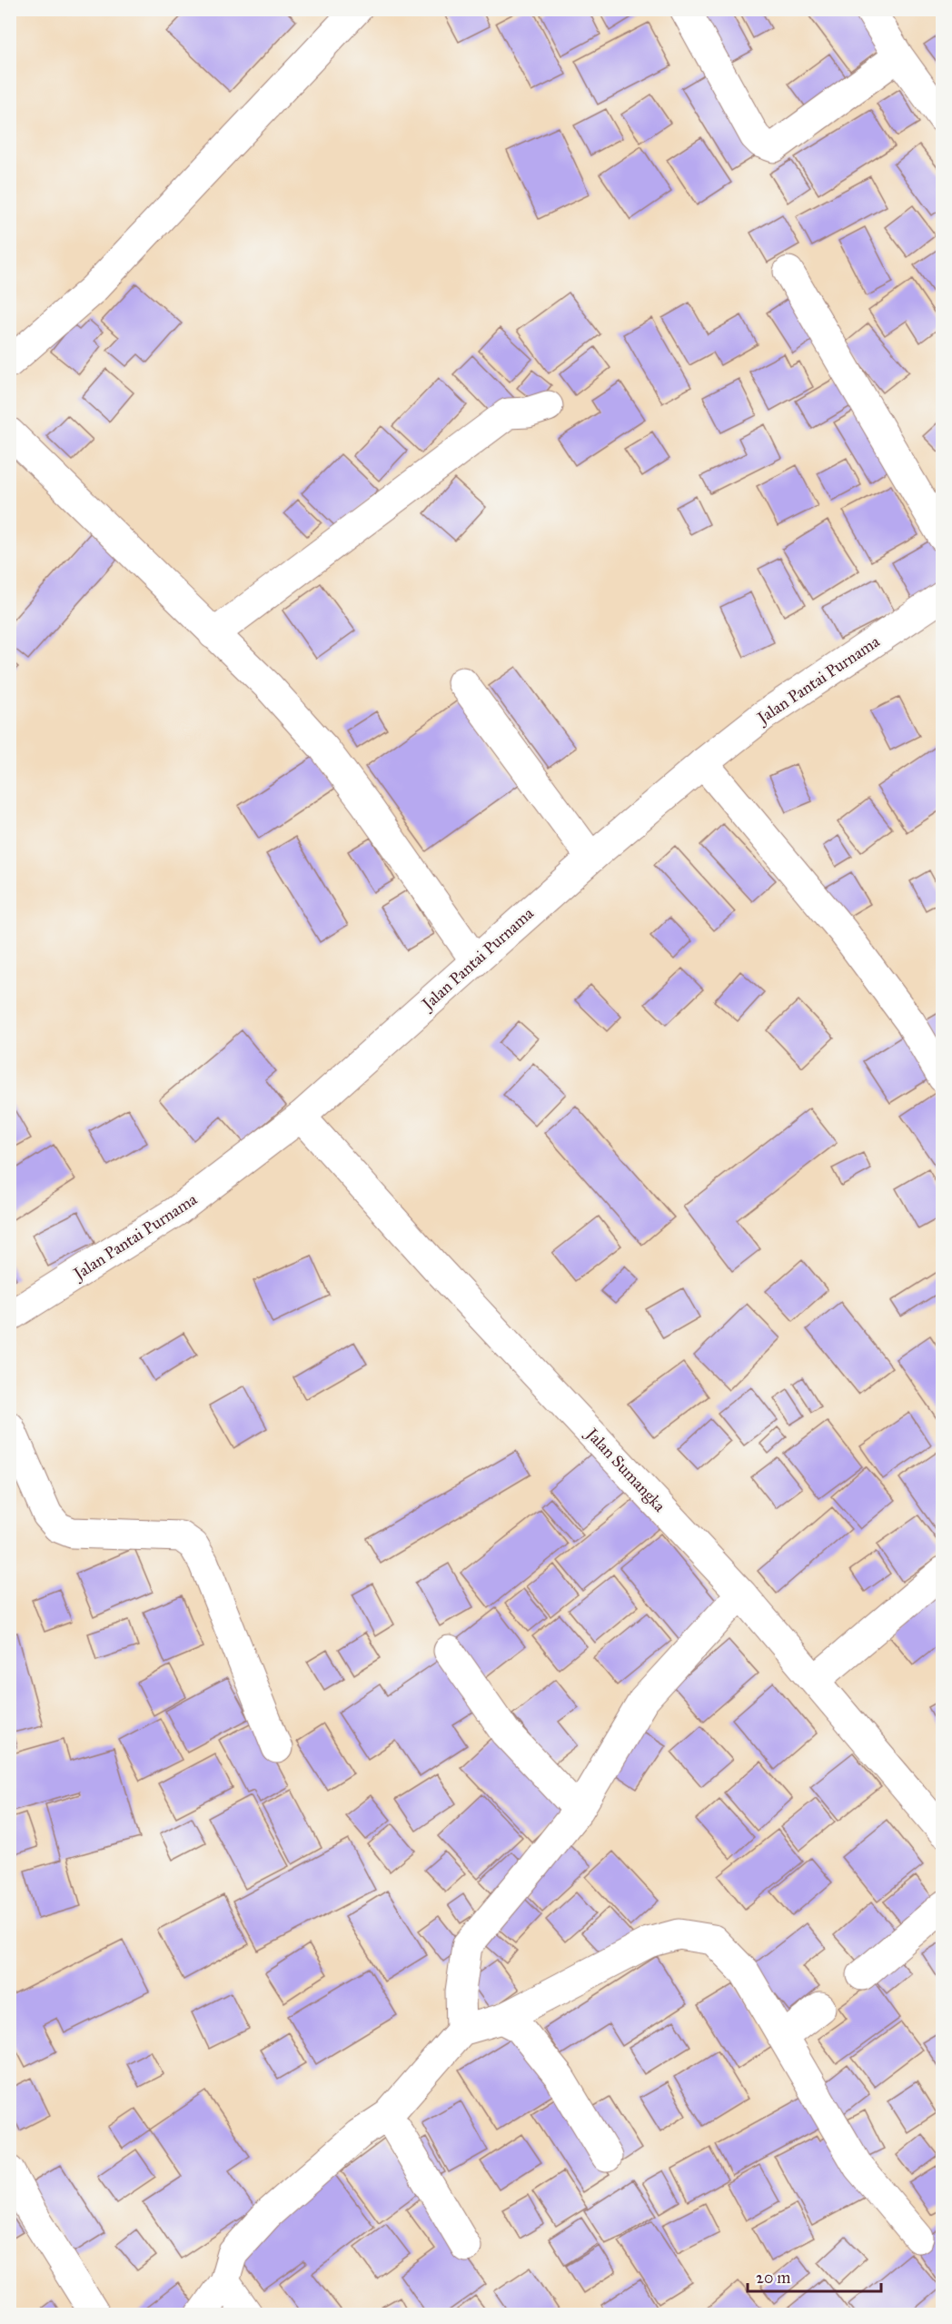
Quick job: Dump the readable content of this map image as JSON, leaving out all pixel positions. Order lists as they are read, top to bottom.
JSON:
{
  "streets": {
    "street": ["Jalan Pantai Purnama", "Jalan Sumangka"]
  },
  "crossings": [
    ["Jalan Pantai Purnama", "Jalan Sumangka"]
  ],
  "scale_bar": "20 m"
}
